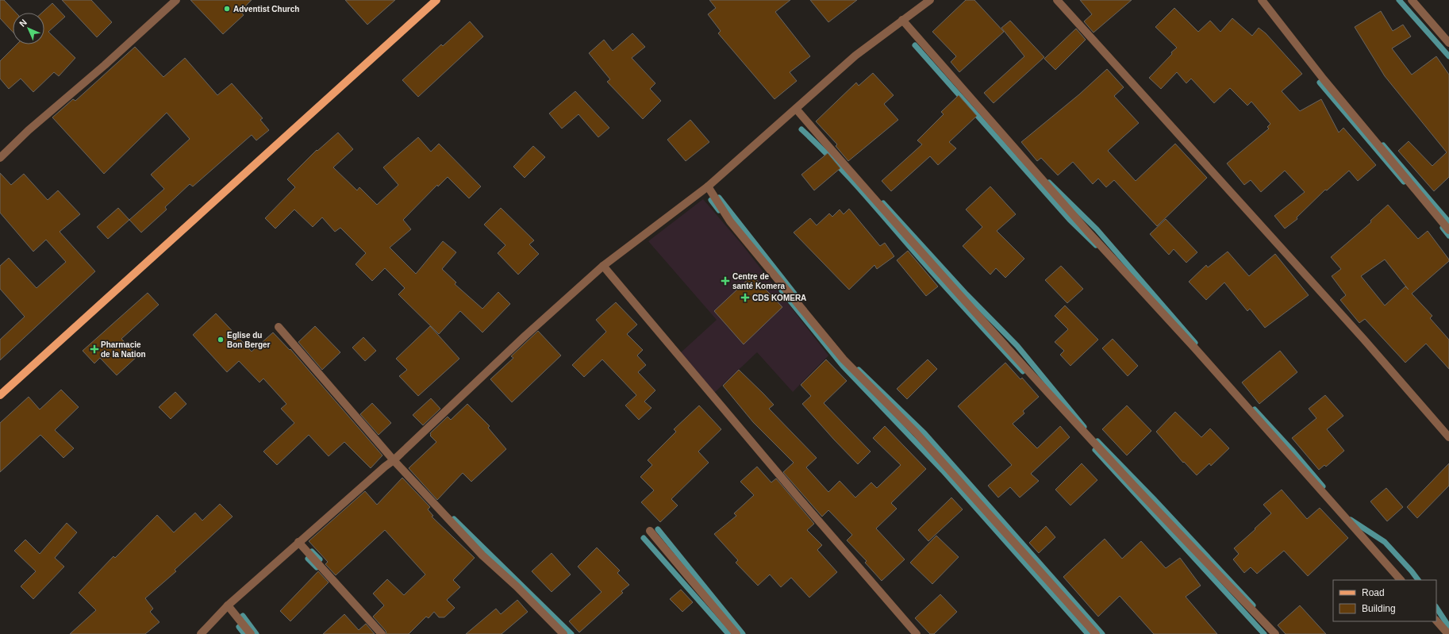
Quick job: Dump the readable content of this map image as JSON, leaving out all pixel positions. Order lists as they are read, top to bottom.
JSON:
{
  "places": {
    "other": ["Adventist Church", "Eglise du Bon Berger"],
    "health": ["Centre de santé Komera", "CDS KOMERA", "Pharmacie de la Nation"]
  },
  "legend": ["Road", "Building"],
  "north": "top left"
}
